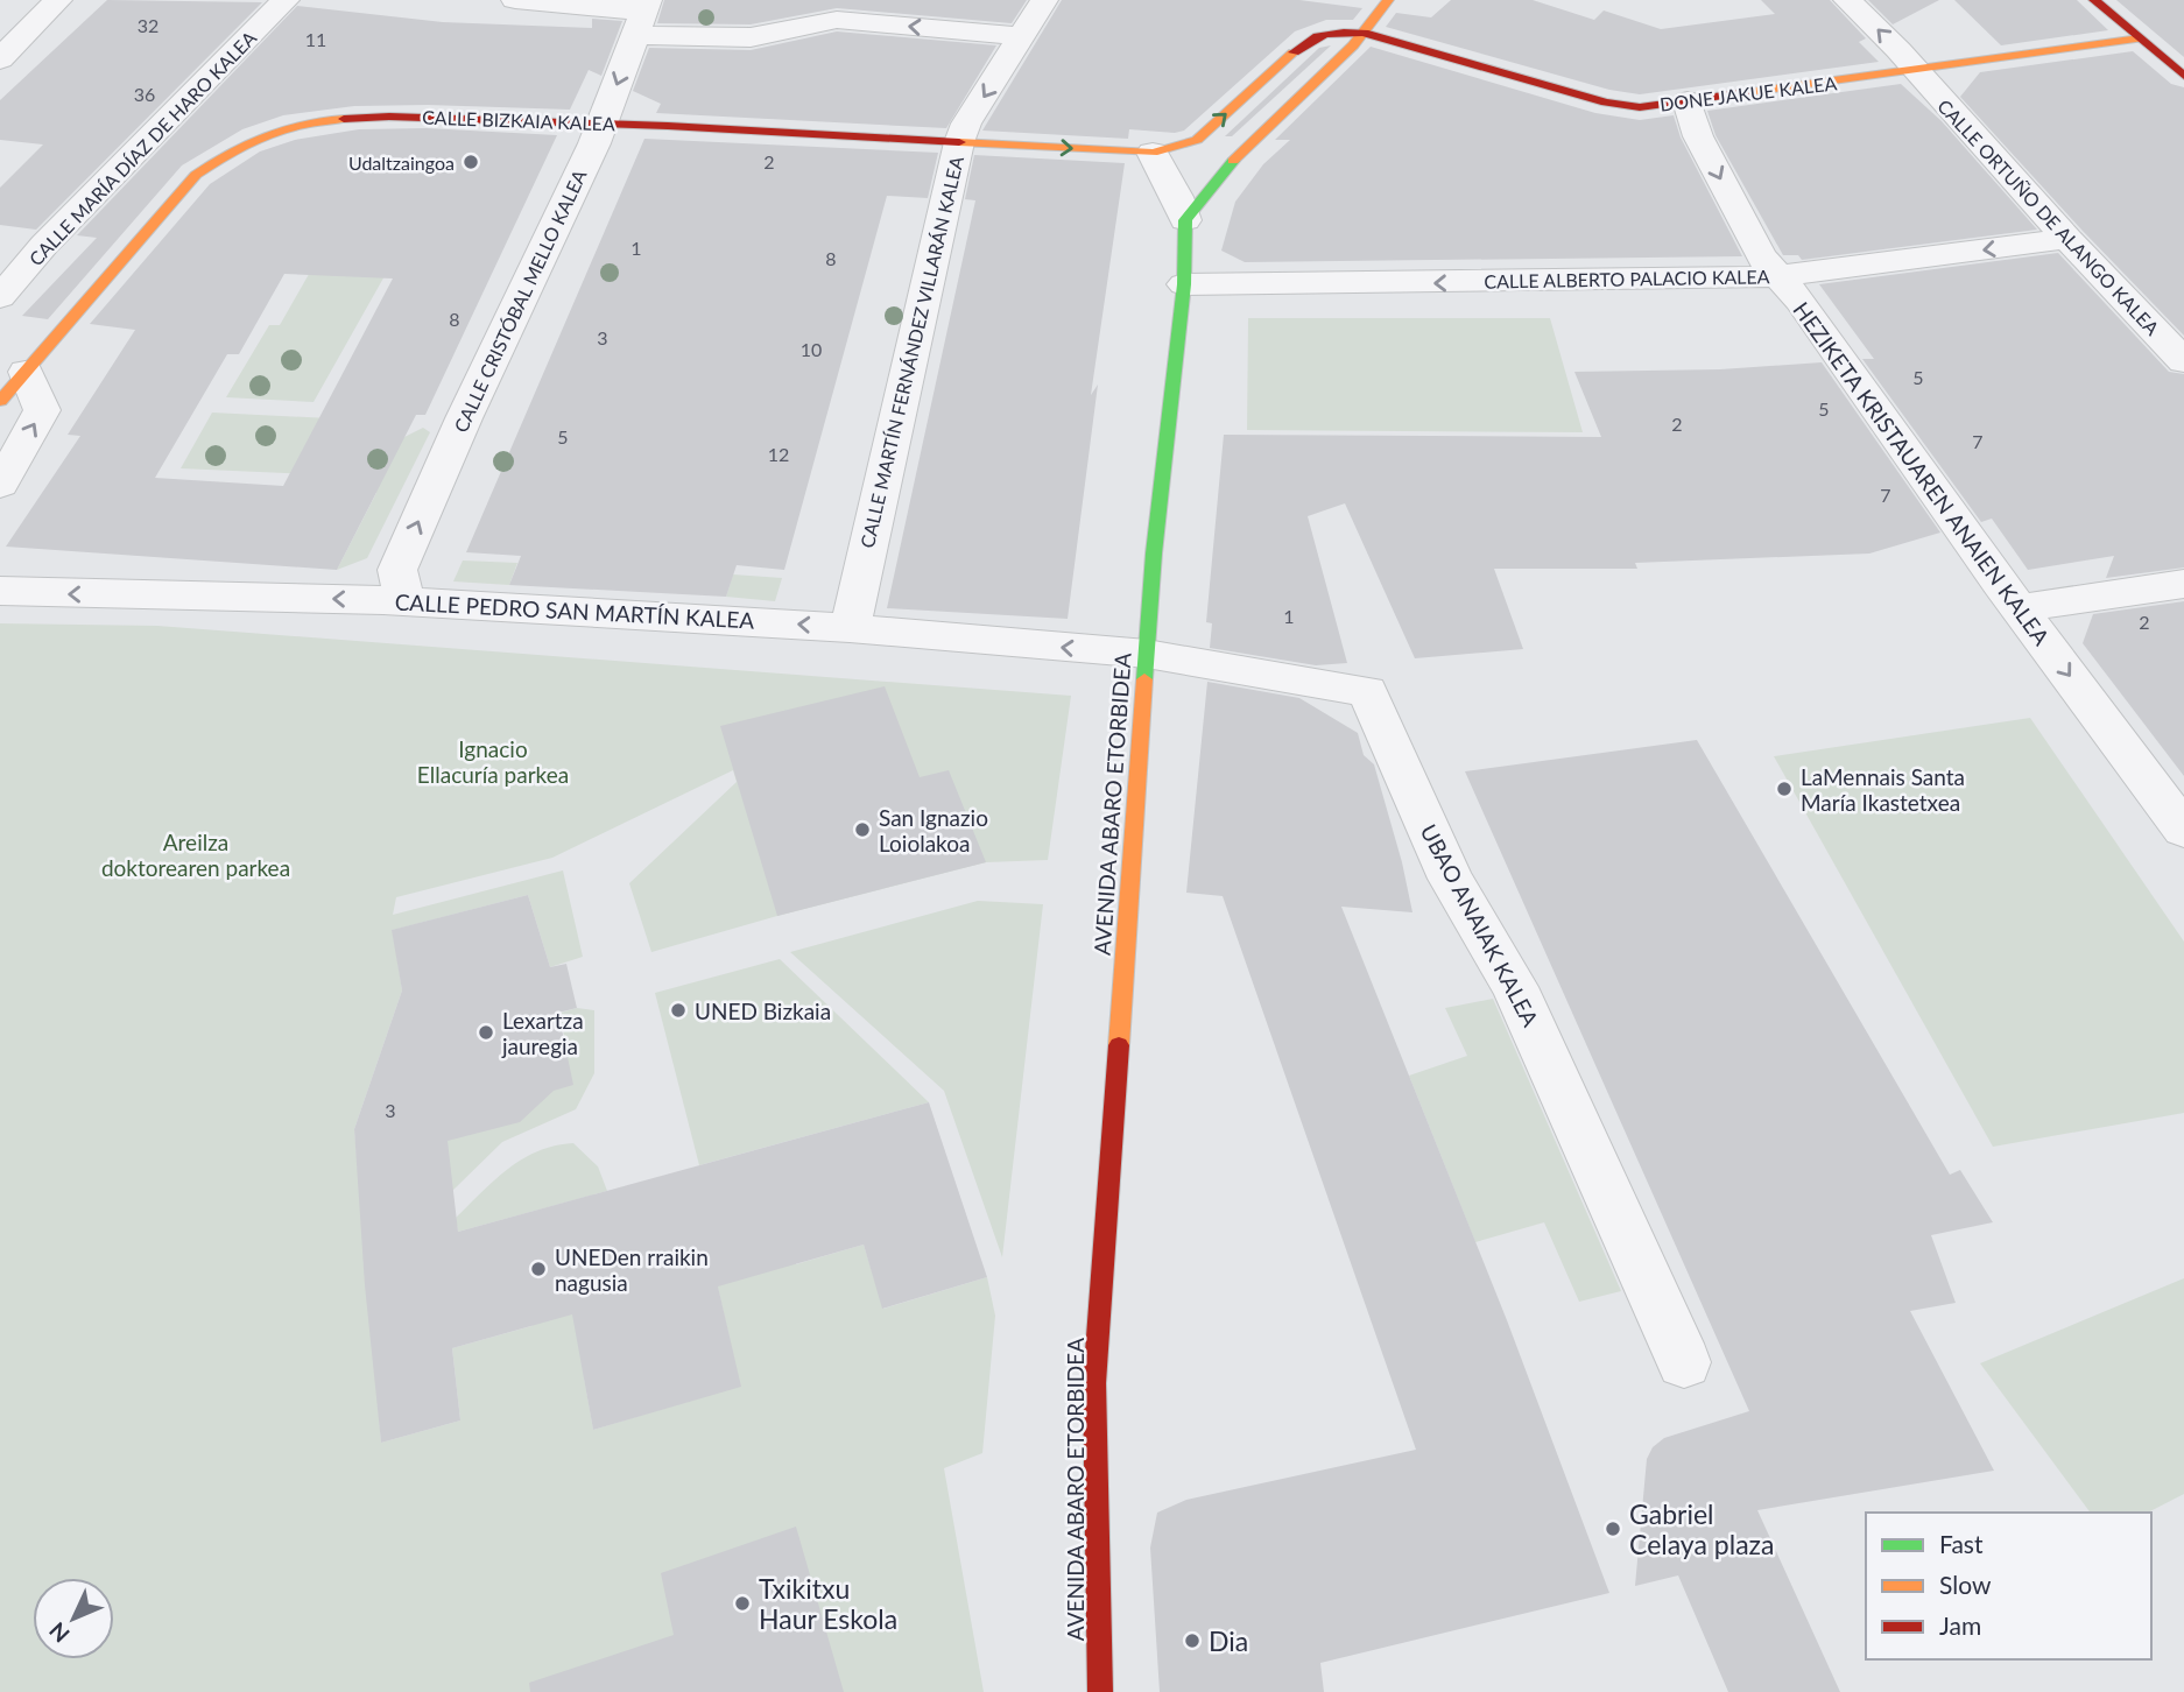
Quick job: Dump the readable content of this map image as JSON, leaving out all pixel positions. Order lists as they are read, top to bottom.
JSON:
{
  "streets": {
    "street": [
      "DONE JAKUE KALEA",
      "CALLE BIZKAIA KALEA",
      "CALLE MARÍA DÍAZ DE HARO KALEA",
      "CALLE ORTUÑO DE ALANGO KALEA",
      "CALLE ALBERTO PALACIO KALEA",
      "CALLE CRISTÓBAL MELLO KALEA",
      "CALLE MARTÍN FERNÁNDEZ VILLARÁN KALEA",
      "HEZIKETA KRISTAUAREN ANAIEN KALEA",
      "CALLE PEDRO SAN MARTÍN KALEA",
      "AVENIDA ABARO ETORBIDEA",
      "UBAO ANAIAK KALEA"
    ]
  },
  "crossings": [
    ["DONE JAKUE KALEA", "CALLE BIZKAIA KALEA"],
    ["DONE JAKUE KALEA", "CALLE ORTUÑO DE ALANGO KALEA"],
    ["DONE JAKUE KALEA", "HEZIKETA KRISTAUAREN ANAIEN KALEA"],
    ["CALLE BIZKAIA KALEA", "CALLE CRISTÓBAL MELLO KALEA"],
    ["CALLE BIZKAIA KALEA", "CALLE MARTÍN FERNÁNDEZ VILLARÁN KALEA"],
    ["CALLE ORTUÑO DE ALANGO KALEA", "CALLE ALBERTO PALACIO KALEA"],
    ["CALLE ALBERTO PALACIO KALEA", "HEZIKETA KRISTAUAREN ANAIEN KALEA"],
    ["CALLE ALBERTO PALACIO KALEA", "AVENIDA ABARO ETORBIDEA"],
    ["CALLE CRISTÓBAL MELLO KALEA", "CALLE PEDRO SAN MARTÍN KALEA"],
    ["CALLE MARTÍN FERNÁNDEZ VILLARÁN KALEA", "CALLE PEDRO SAN MARTÍN KALEA"],
    ["CALLE PEDRO SAN MARTÍN KALEA", "AVENIDA ABARO ETORBIDEA"],
    ["CALLE PEDRO SAN MARTÍN KALEA", "UBAO ANAIAK KALEA"],
    ["AVENIDA ABARO ETORBIDEA", "UBAO ANAIAK KALEA"]
  ],
  "one_way": ["CALLE ALBERTO PALACIO KALEA", "HEZIKETA KRISTAUAREN ANAIEN KALEA", "CALLE PEDRO SAN MARTÍN KALEA"],
  "parks": ["Ignacio Ellacuría parkea", "Areilza doktorearen parkea"],
  "places": [
    "Udaltzaingoa",
    "LaMennais Santa María Ikastetxea",
    "San Ignazio Loiolakoa",
    "UNED Bizkaia",
    "Lexartza jauregia",
    "UNEDen rraikin nagusia",
    "Gabriel Celaya plaza",
    "Txikitxu Haur Eskola",
    "Dia"
  ],
  "house_numbers": [
    "32",
    "11",
    "36",
    "2",
    "1",
    "8",
    "8",
    "3",
    "10",
    "5",
    "5",
    "2",
    "5",
    "7",
    "12",
    "7",
    "1",
    "2",
    "3"
  ],
  "legend": ["Fast", "Slow", "Jam"],
  "north": "bottom left"
}
